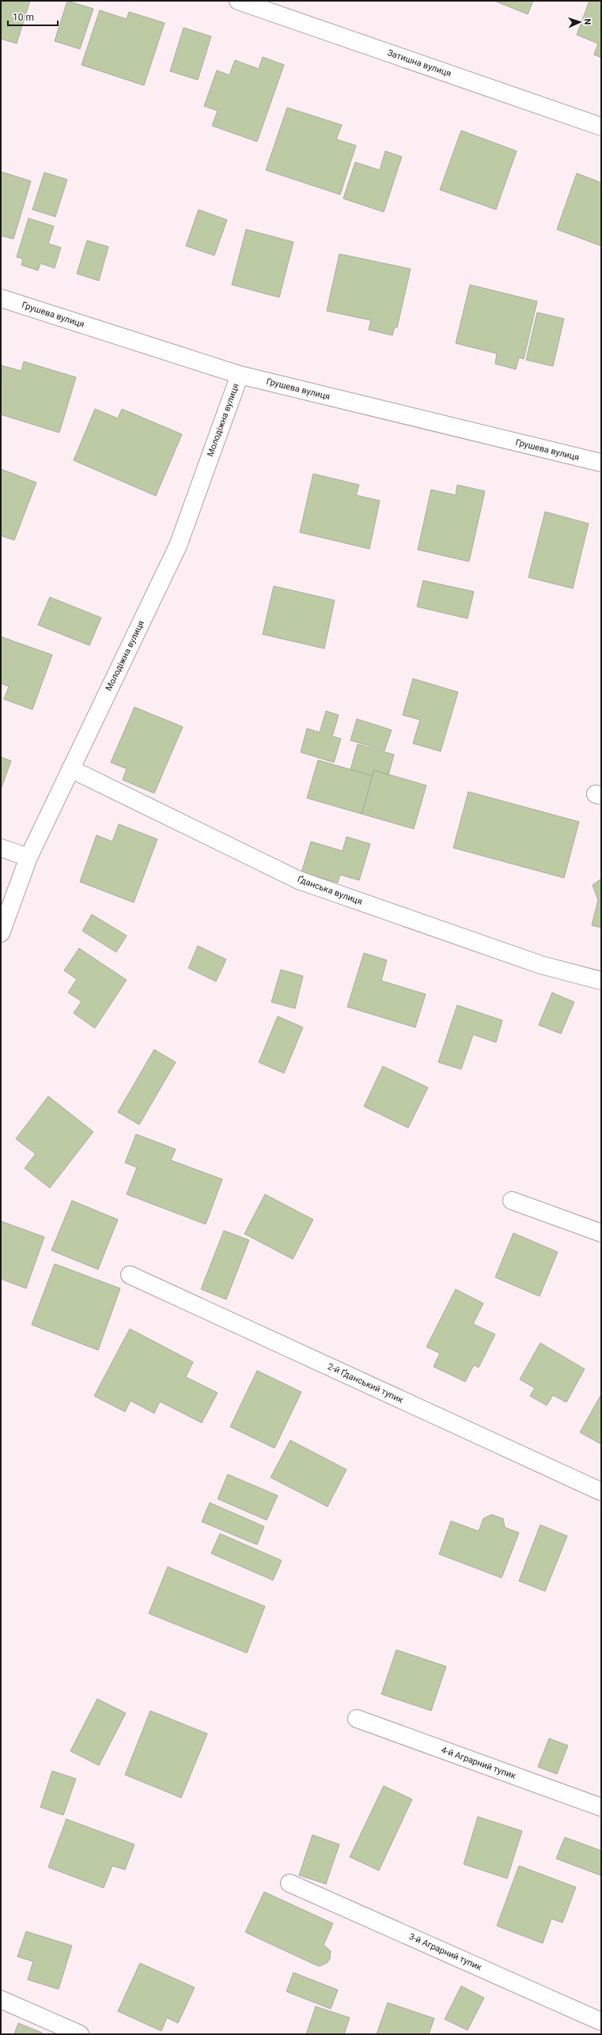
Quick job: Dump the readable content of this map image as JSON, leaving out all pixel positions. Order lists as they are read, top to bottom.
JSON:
{
  "streets": {
    "street": [
      "Затишна вулиця",
      "Грушева вулиця",
      "Молодіжна вулиця",
      "Ґданська вулиця",
      "2-й Ґданський тупик",
      "4-й Аграрний тупик",
      "3-й Аграрний тупик"
    ]
  },
  "crossings": [
    ["Грушева вулиця", "Молодіжна вулиця"],
    ["Молодіжна вулиця", "Ґданська вулиця"]
  ],
  "scale_bar": "10 m",
  "north": "right"
}
